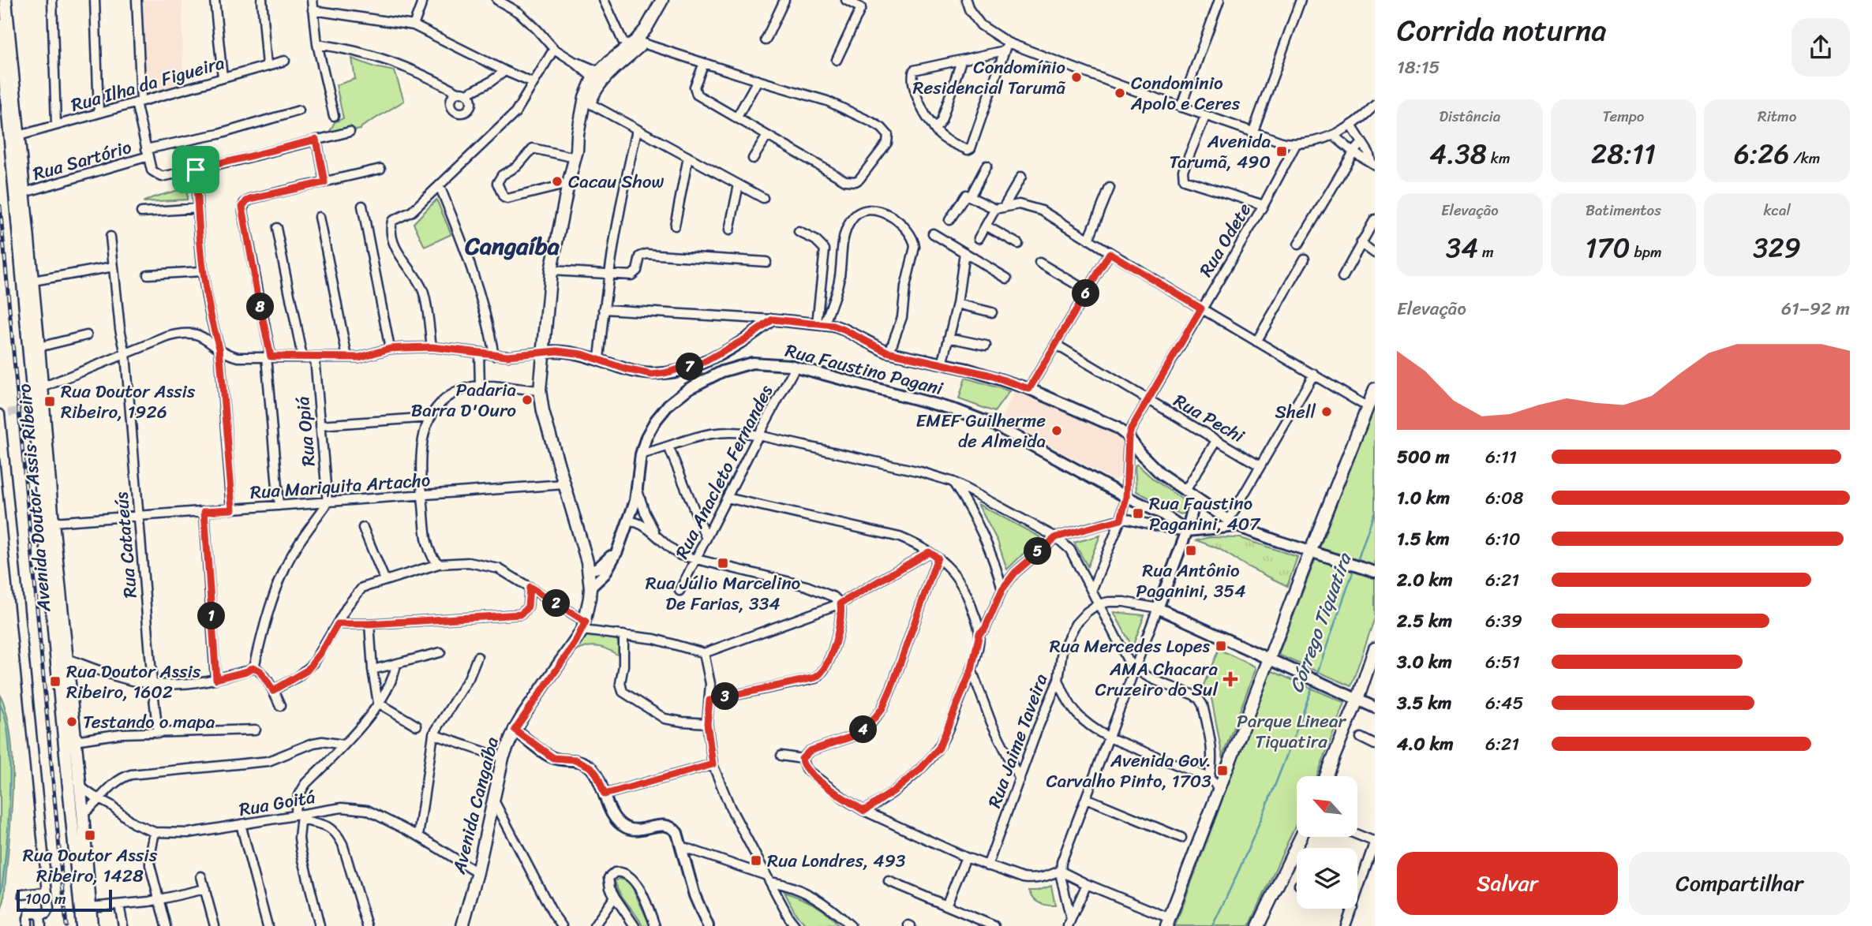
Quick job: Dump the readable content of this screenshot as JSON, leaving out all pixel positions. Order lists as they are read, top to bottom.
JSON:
{
  "streets": {
    "main road": ["Avenida Doutor Assis Ribeiro", "Avenida Cangaíba"],
    "street": [
      "Rua Ilha da Figueira",
      "Rua Sartório",
      "Rua Odete",
      "Rua Faustino Pagani",
      "Rua Pechi",
      "Rua Opiá",
      "Rua Anacleto Fernandes",
      "Rua Mariquita Artacho",
      "Rua Catateús",
      "Rua Jaime Taveira",
      "Rua Goitá"
    ]
  },
  "crossings": [
    ["Rua Ilha da Figueira", "Avenida Doutor Assis Ribeiro"],
    ["Rua Sartório", "Avenida Doutor Assis Ribeiro"],
    ["Rua Odete", "Rua Pechi"],
    ["Rua Faustino Pagani", "Rua Anacleto Fernandes"],
    ["Rua Faustino Pagani", "Avenida Cangaíba"],
    ["Rua Opiá", "Rua Mariquita Artacho"],
    ["Rua Mariquita Artacho", "Avenida Doutor Assis Ribeiro"],
    ["Rua Mariquita Artacho", "Rua Catateús"],
    ["Rua Mariquita Artacho", "Avenida Cangaíba"],
    ["Avenida Doutor Assis Ribeiro", "Rua Goitá"],
    ["Rua Goitá", "Avenida Cangaíba"]
  ],
  "districts": ["Cangaíba"],
  "water": ["Córrego Tiquatira"],
  "parks": ["Parque Linear Tiquatira"],
  "places": {
    "other": [
      "Condomínio Residencial Tarumã",
      "Condominio Apolo e Ceres",
      "Cacau Show",
      "Padaria Barra D'Ouro",
      "Shell",
      "EMEF Guilherme de Almeida",
      "Testando o mapa"
    ],
    "transit": [
      "Avenida Tarumã, 490",
      "Rua Doutor Assis Ribeiro, 1926",
      "Rua Faustino Paganini, 407",
      "Rua Antônio Paganini, 354",
      "Rua Júlio Marcelino De Farias, 334",
      "Rua Mercedes Lopes",
      "Rua Doutor Assis Ribeiro, 1602",
      "Avenida Gov. Carvalho Pinto, 1703",
      "Rua Doutor Assis Ribeiro, 1428",
      "Rua Londres, 493"
    ],
    "health": ["AMA Chacara Cruzeiro do Sul"]
  },
  "scale_bar": "100 m",
  "north": "top left",
  "page": {
    "heading": ["Corrida noturna", "18:15"],
    "stats": [
      ["Distância", "4.38 km"],
      ["Tempo", "28:11"],
      ["Ritmo", "6:26 /km"],
      ["Elevação", "34 m"],
      ["Batimentos", "170 bpm"],
      ["kcal", "329"]
    ],
    "pins": [
      "6",
      "8",
      "7",
      "5",
      "2",
      "1",
      "3",
      "4"
    ],
    "chart": ["Elevação", "61–92 m"],
    "list": [
      {
        "name": "500 m",
        "note": "6:11"
      },
      {
        "name": "1.0 km",
        "note": "6:08"
      },
      {
        "name": "1.5 km",
        "note": "6:10"
      },
      {
        "name": "2.0 km",
        "note": "6:21"
      },
      {
        "name": "2.5 km",
        "note": "6:39"
      },
      {
        "name": "3.0 km",
        "note": "6:51"
      },
      {
        "name": "3.5 km",
        "note": "6:45"
      },
      {
        "name": "4.0 km",
        "note": "6:21"
      }
    ],
    "buttons": ["Salvar", "Compartilhar"],
    "scale": "100 m"
  }
}
